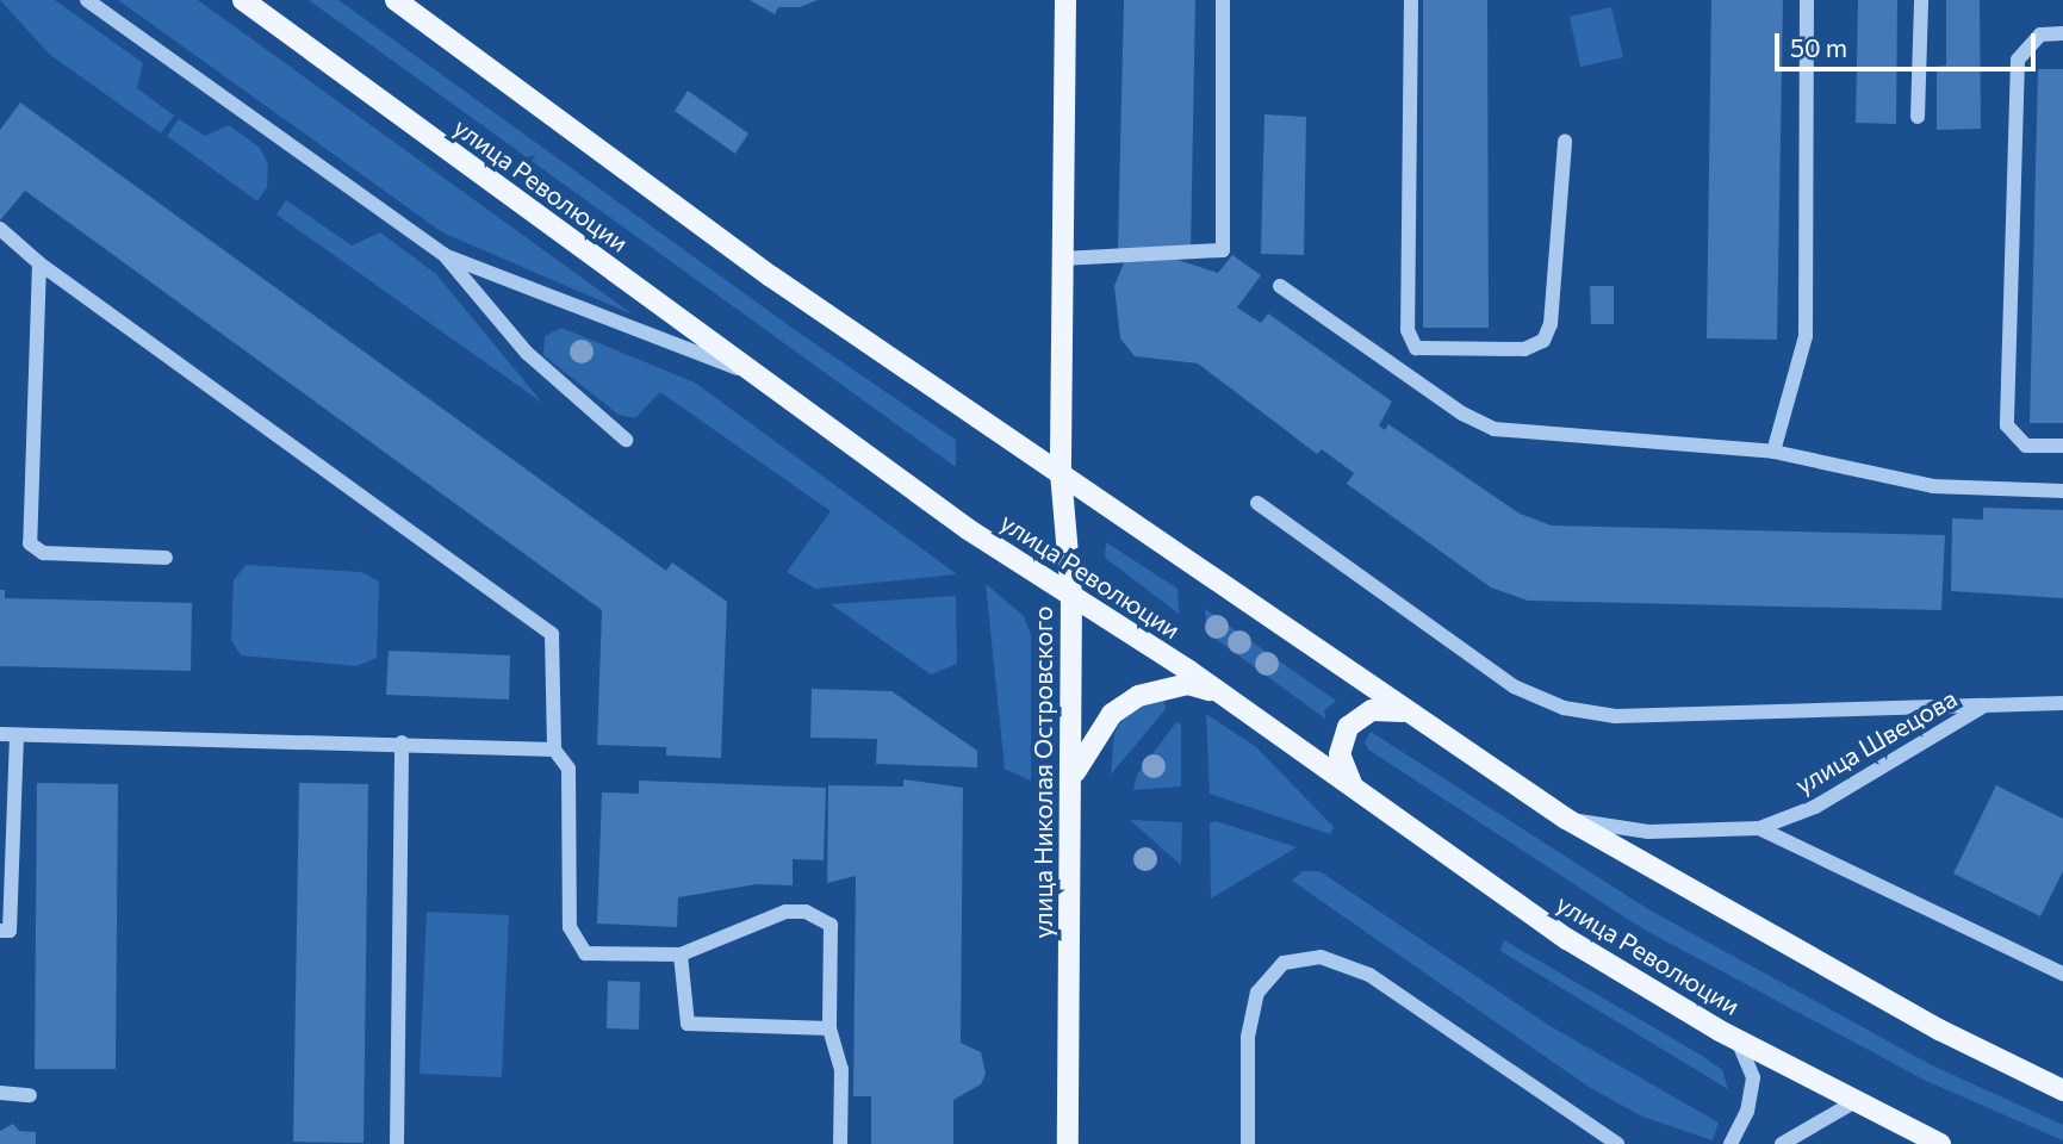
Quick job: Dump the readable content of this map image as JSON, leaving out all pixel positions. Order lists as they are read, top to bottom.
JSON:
{
  "streets": {
    "main road": ["улица Революции", "улица Николая Островского"],
    "street": ["улица Швецова"]
  },
  "crossings": [
    ["улица Революции", "улица Николая Островского"]
  ],
  "scale_bar": "50 m"
}
